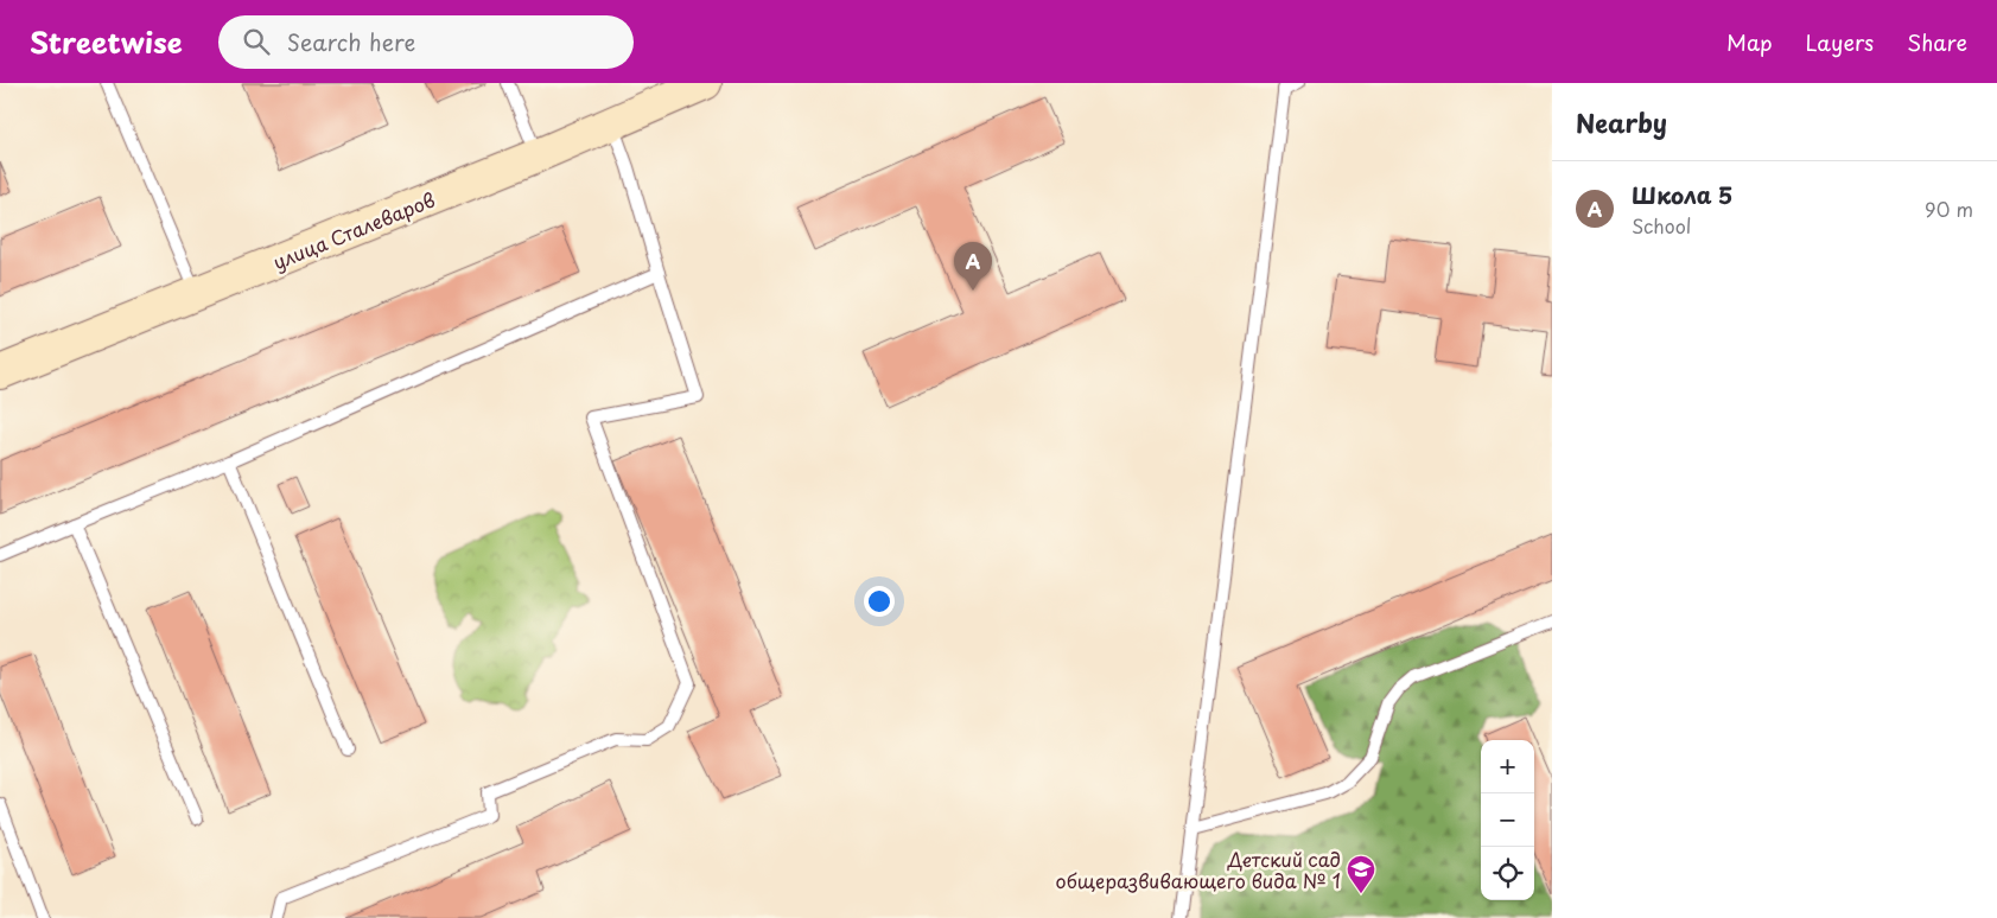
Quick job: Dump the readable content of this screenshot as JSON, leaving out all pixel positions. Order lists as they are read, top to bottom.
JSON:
{
  "streets": {
    "main road": ["улица Сталеваров"]
  },
  "places": {
    "school or university": ["Детский сад общеразвивающего вида № 1"]
  },
  "page": {
    "header": "Streetwise",
    "search": "Search here",
    "nav": ["Map", "Layers", "Share"],
    "heading": "Nearby",
    "list": [
      {
        "mark": "A",
        "name": "Школа 5",
        "note": "School",
        "value": "90 m"
      }
    ],
    "pins": "A",
    "map_buttons": ["+", "−"]
  }
}
